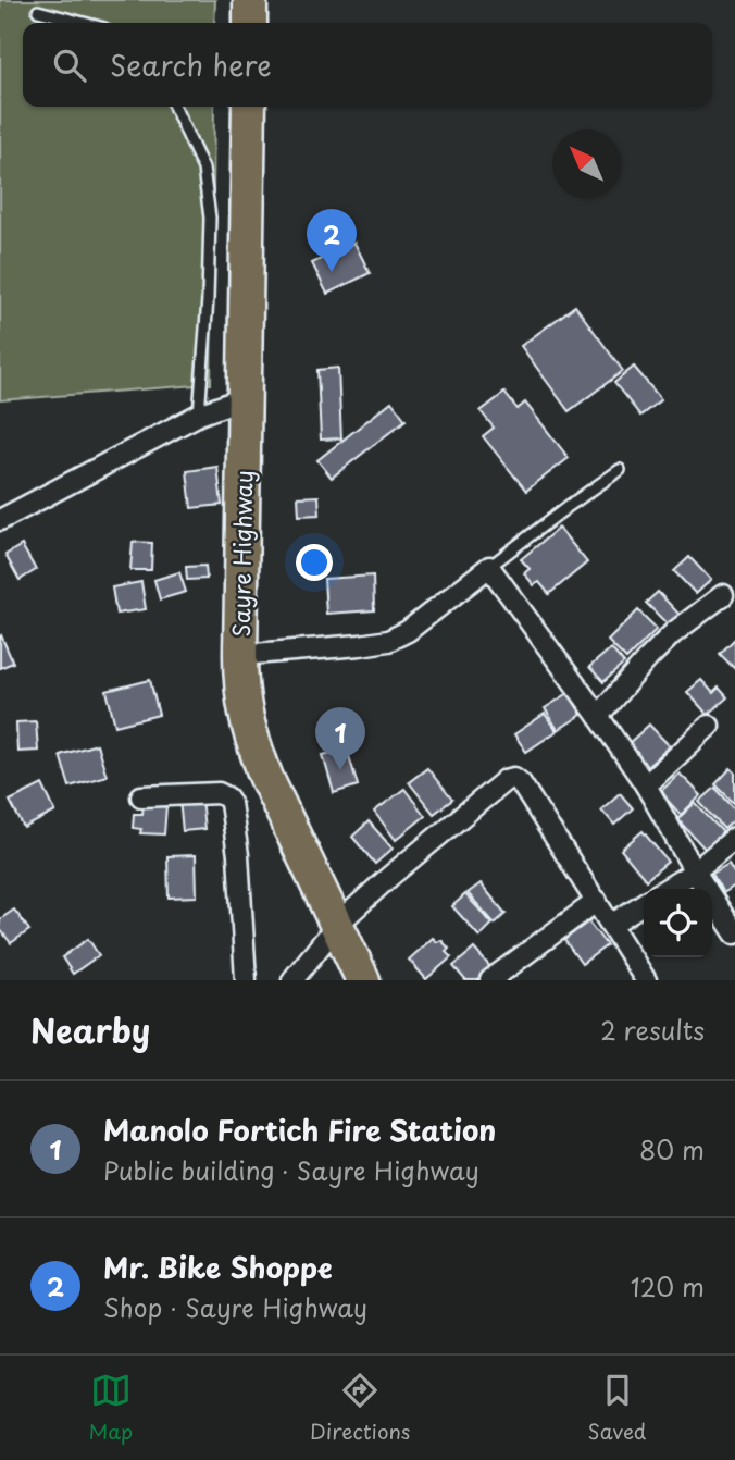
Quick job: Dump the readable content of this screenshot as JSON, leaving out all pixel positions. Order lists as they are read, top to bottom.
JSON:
{
  "streets": {
    "highway": ["Sayre Highway"]
  },
  "north": "top left",
  "page": {
    "search": "Search here",
    "pins": ["2", "1"],
    "heading": ["Nearby", "2 results"],
    "list": [
      {
        "mark": "1",
        "name": "Manolo Fortich Fire Station",
        "note": "Public building · Sayre Highway",
        "value": "80 m"
      },
      {
        "mark": "2",
        "name": "Mr. Bike Shoppe",
        "note": "Shop · Sayre Highway",
        "value": "120 m"
      }
    ],
    "nav": ["Map", "Directions", "Saved"]
  }
}
